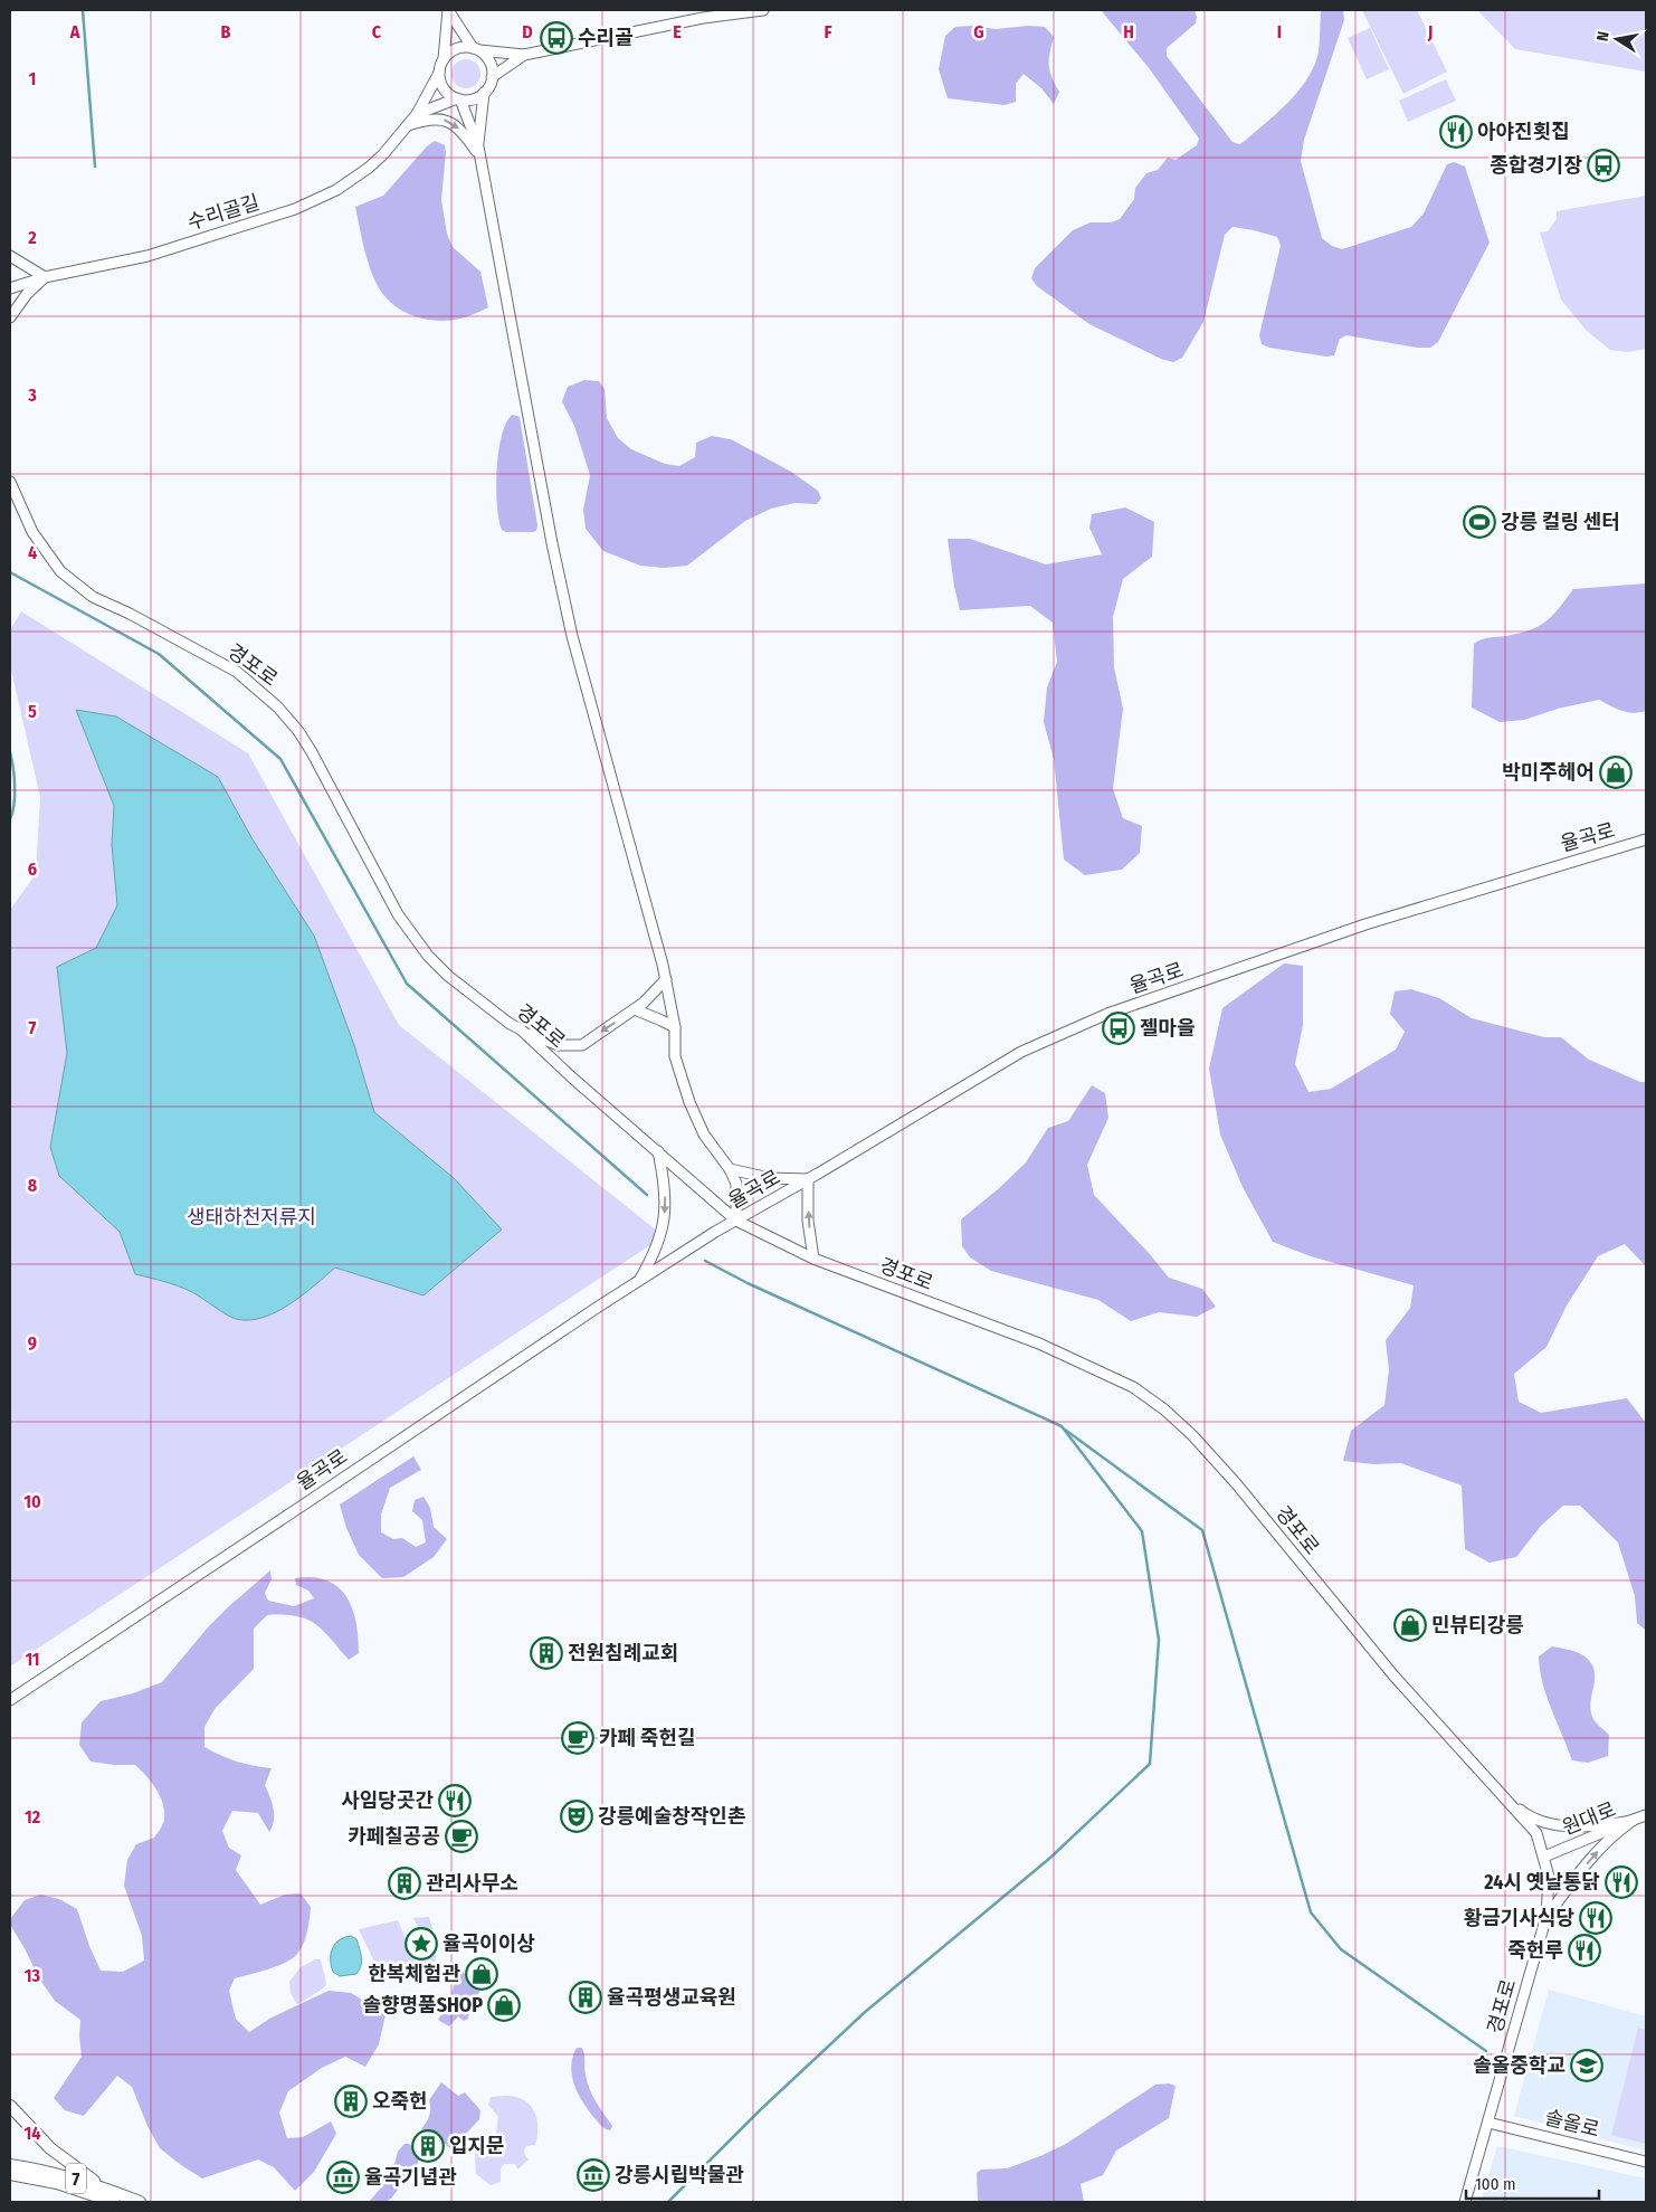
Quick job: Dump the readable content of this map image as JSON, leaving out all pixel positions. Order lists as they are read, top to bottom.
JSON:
{
  "streets": {
    "main road": ["7"],
    "street": [
      "수리골길",
      "경포로",
      "율곡로",
      "원대로",
      "솔올로"
    ]
  },
  "crossings": [
    ["경포로", "율곡로"],
    ["경포로", "원대로"],
    ["경포로", "솔올로"]
  ],
  "parks": ["생태하천저류지"],
  "places": {
    "bus stop": ["수리골", "종합경기장", "젤마을"],
    "restaurant": [
      "아야진횟집",
      "사임당곳간",
      "24시 옛날통닭",
      "황금기사식당",
      "죽헌루"
    ],
    "sports": ["강릉 컬링 센터"],
    "shop": [
      "박미주헤어",
      "민뷰티강릉",
      "한복체험관",
      "솔향명품SHOP"
    ],
    "building": [
      "전원침례교회",
      "관리사무소",
      "율곡평생교육원",
      "오죽헌",
      "입지문"
    ],
    "cafe": ["카페 죽헌길", "카페칠공공"],
    "theatre": ["강릉예술창작인촌"],
    "place": ["율곡이이상"],
    "school or university": ["솔올중학교"],
    "museum": ["강릉시립박물관", "율곡기념관"]
  },
  "scale_bar": "100 m",
  "north": "left",
  "grid": {
    "columns": [
      "A",
      "B",
      "C",
      "D",
      "E",
      "F",
      "G",
      "H",
      "I",
      "J"
    ],
    "rows": [
      "1",
      "2",
      "3",
      "4",
      "5",
      "6",
      "7",
      "8",
      "9",
      "10",
      "11",
      "12",
      "13",
      "14"
    ]
  }
}
